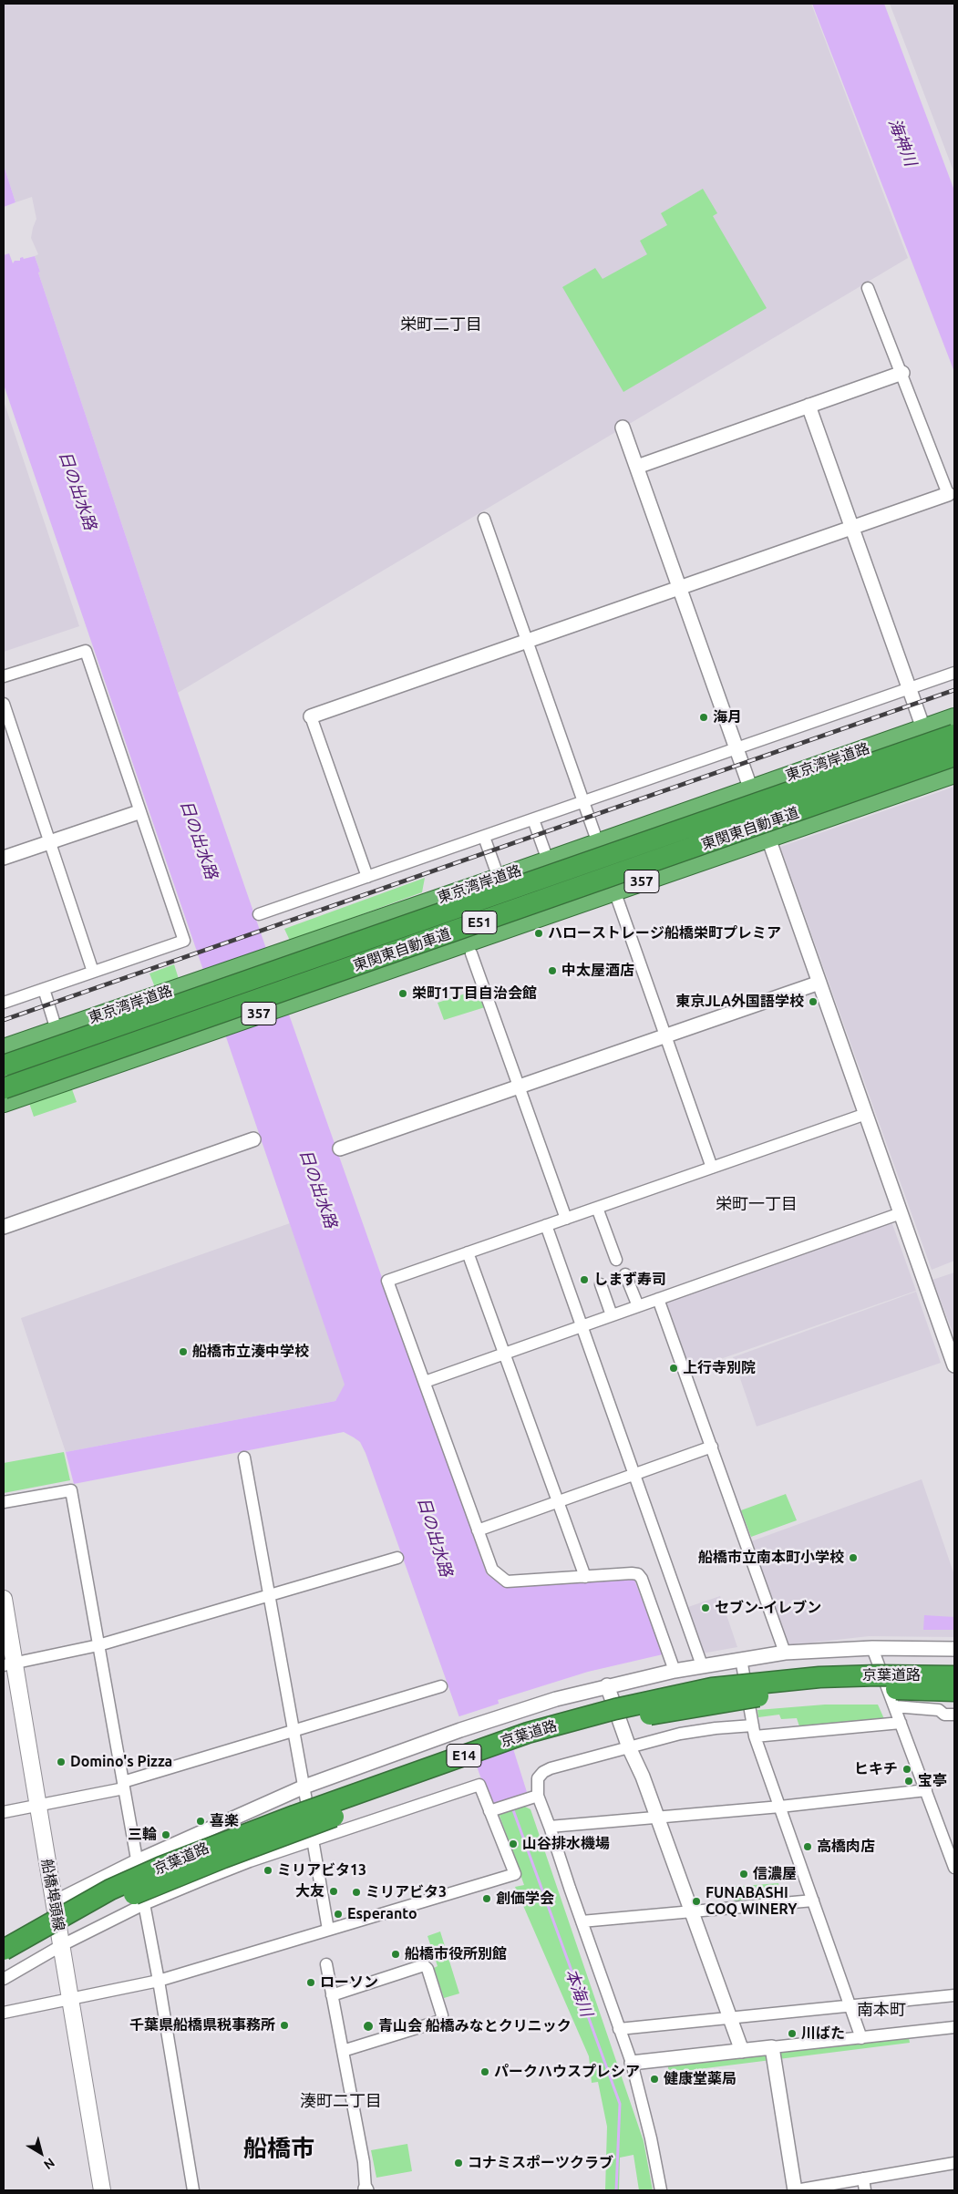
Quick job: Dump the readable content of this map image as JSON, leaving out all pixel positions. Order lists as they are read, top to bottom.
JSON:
{
  "streets": {
    "highway": [
      "東京湾岸道路",
      "東関東自動車道",
      "357",
      "E51",
      "京葉道路",
      "E14"
    ],
    "main road": ["船橋埠頭線"]
  },
  "districts": [
    "栄町二丁目",
    "栄町一丁目",
    "南本町",
    "湊町二丁目",
    "船橋市"
  ],
  "water": ["海神川", "日の出水路", "本海川"],
  "places": [
    "海月",
    "ハローストレージ船橋栄町プレミア",
    "中太屋酒店",
    "栄町1丁目自治会館",
    "東京JLA外国語学校",
    "しまず寿司",
    "船橋市立湊中学校",
    "上行寺別院",
    "船橋市立南本町小学校",
    "セブン-イレブン",
    "Domino's Pizza",
    "ヒキチ",
    "宝亭",
    "喜楽",
    "三輪",
    "山谷排水機場",
    "高橋肉店",
    "ミリアビタ13",
    "信濃屋",
    "大友",
    "ミリアビタ3",
    "創価学会",
    "FUNABASHI COQ WINERY",
    "Esperanto",
    "船橋市役所別館",
    "ローソン",
    "千葉県船橋県税事務所",
    "青山会 船橋みなとクリニック",
    "川ばた",
    "パークハウスプレシア",
    "健康堂薬局",
    "コナミスポーツクラブ"
  ],
  "north": "bottom right"
}
